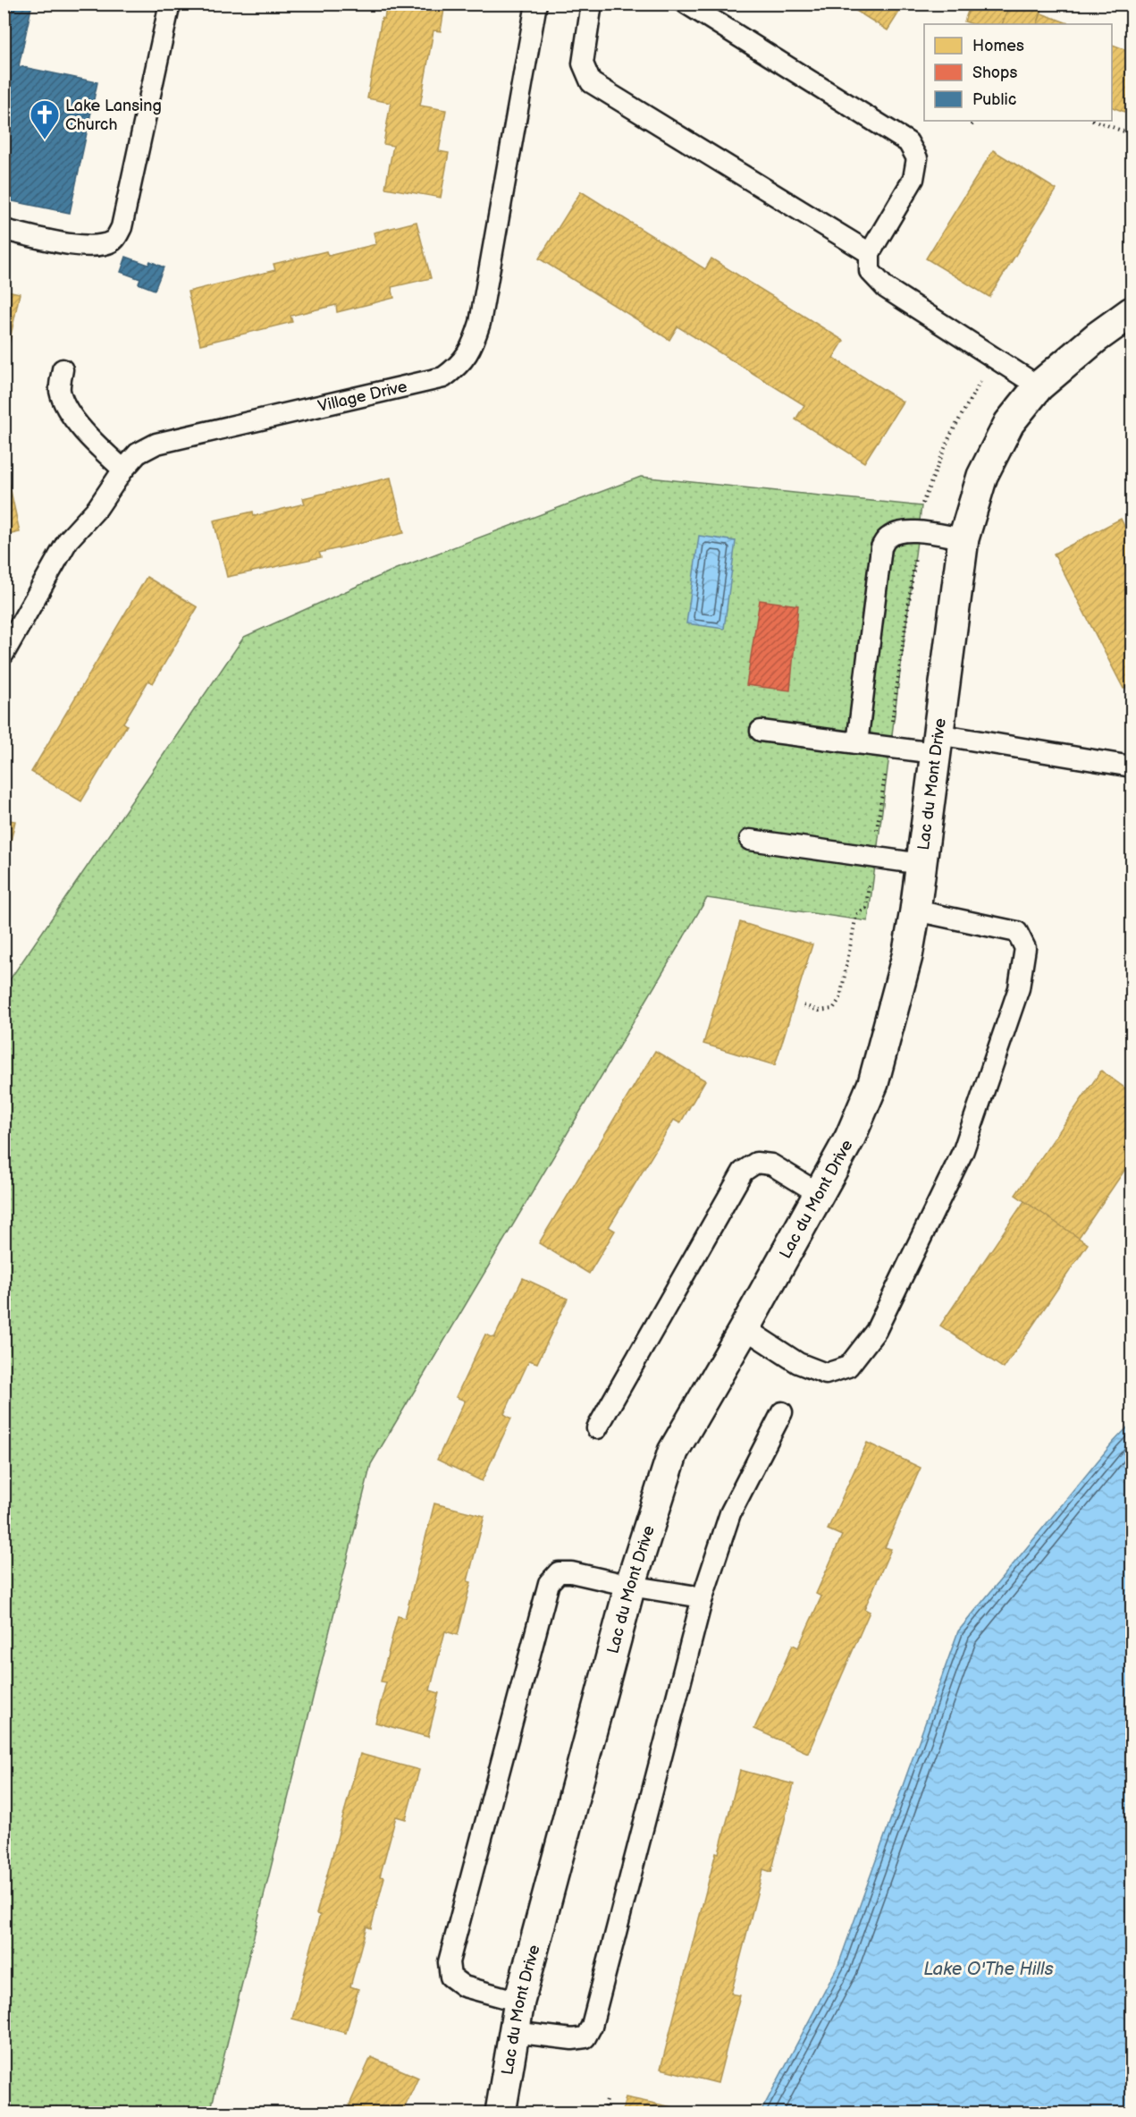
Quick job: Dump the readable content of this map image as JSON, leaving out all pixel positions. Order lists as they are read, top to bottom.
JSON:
{
  "streets": {
    "street": ["Lac du Mont Drive"],
    "lane": ["Village Drive"]
  },
  "water": ["Lake O'The Hills"],
  "places": {
    "church": ["Lake Lansing Church"]
  },
  "legend": ["Homes", "Shops", "Public"]
}
